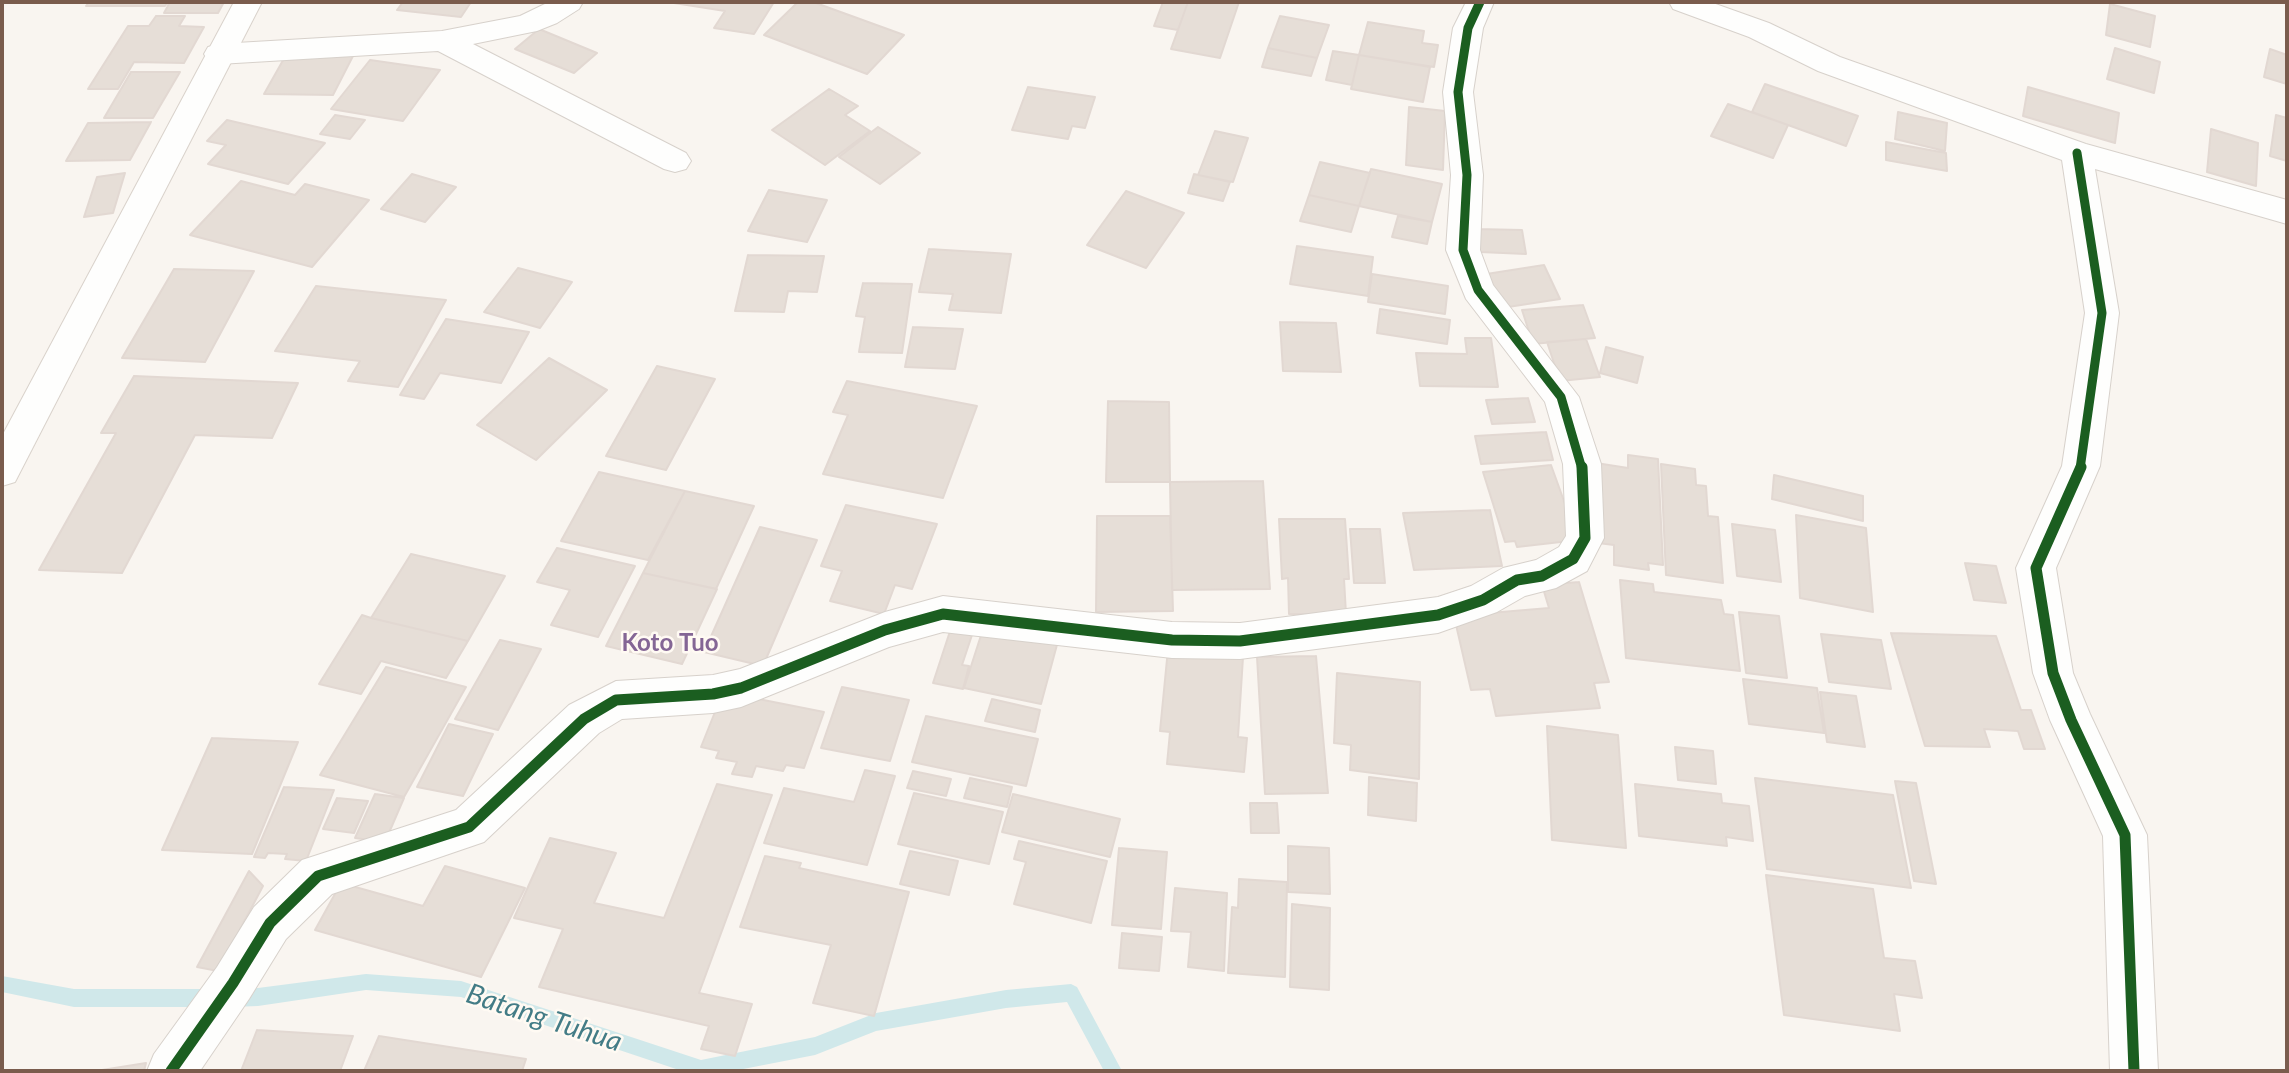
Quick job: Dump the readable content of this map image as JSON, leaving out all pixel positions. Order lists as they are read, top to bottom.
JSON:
{
  "districts": ["Koto Tuo"],
  "water": ["Batang Tuhua"]
}
